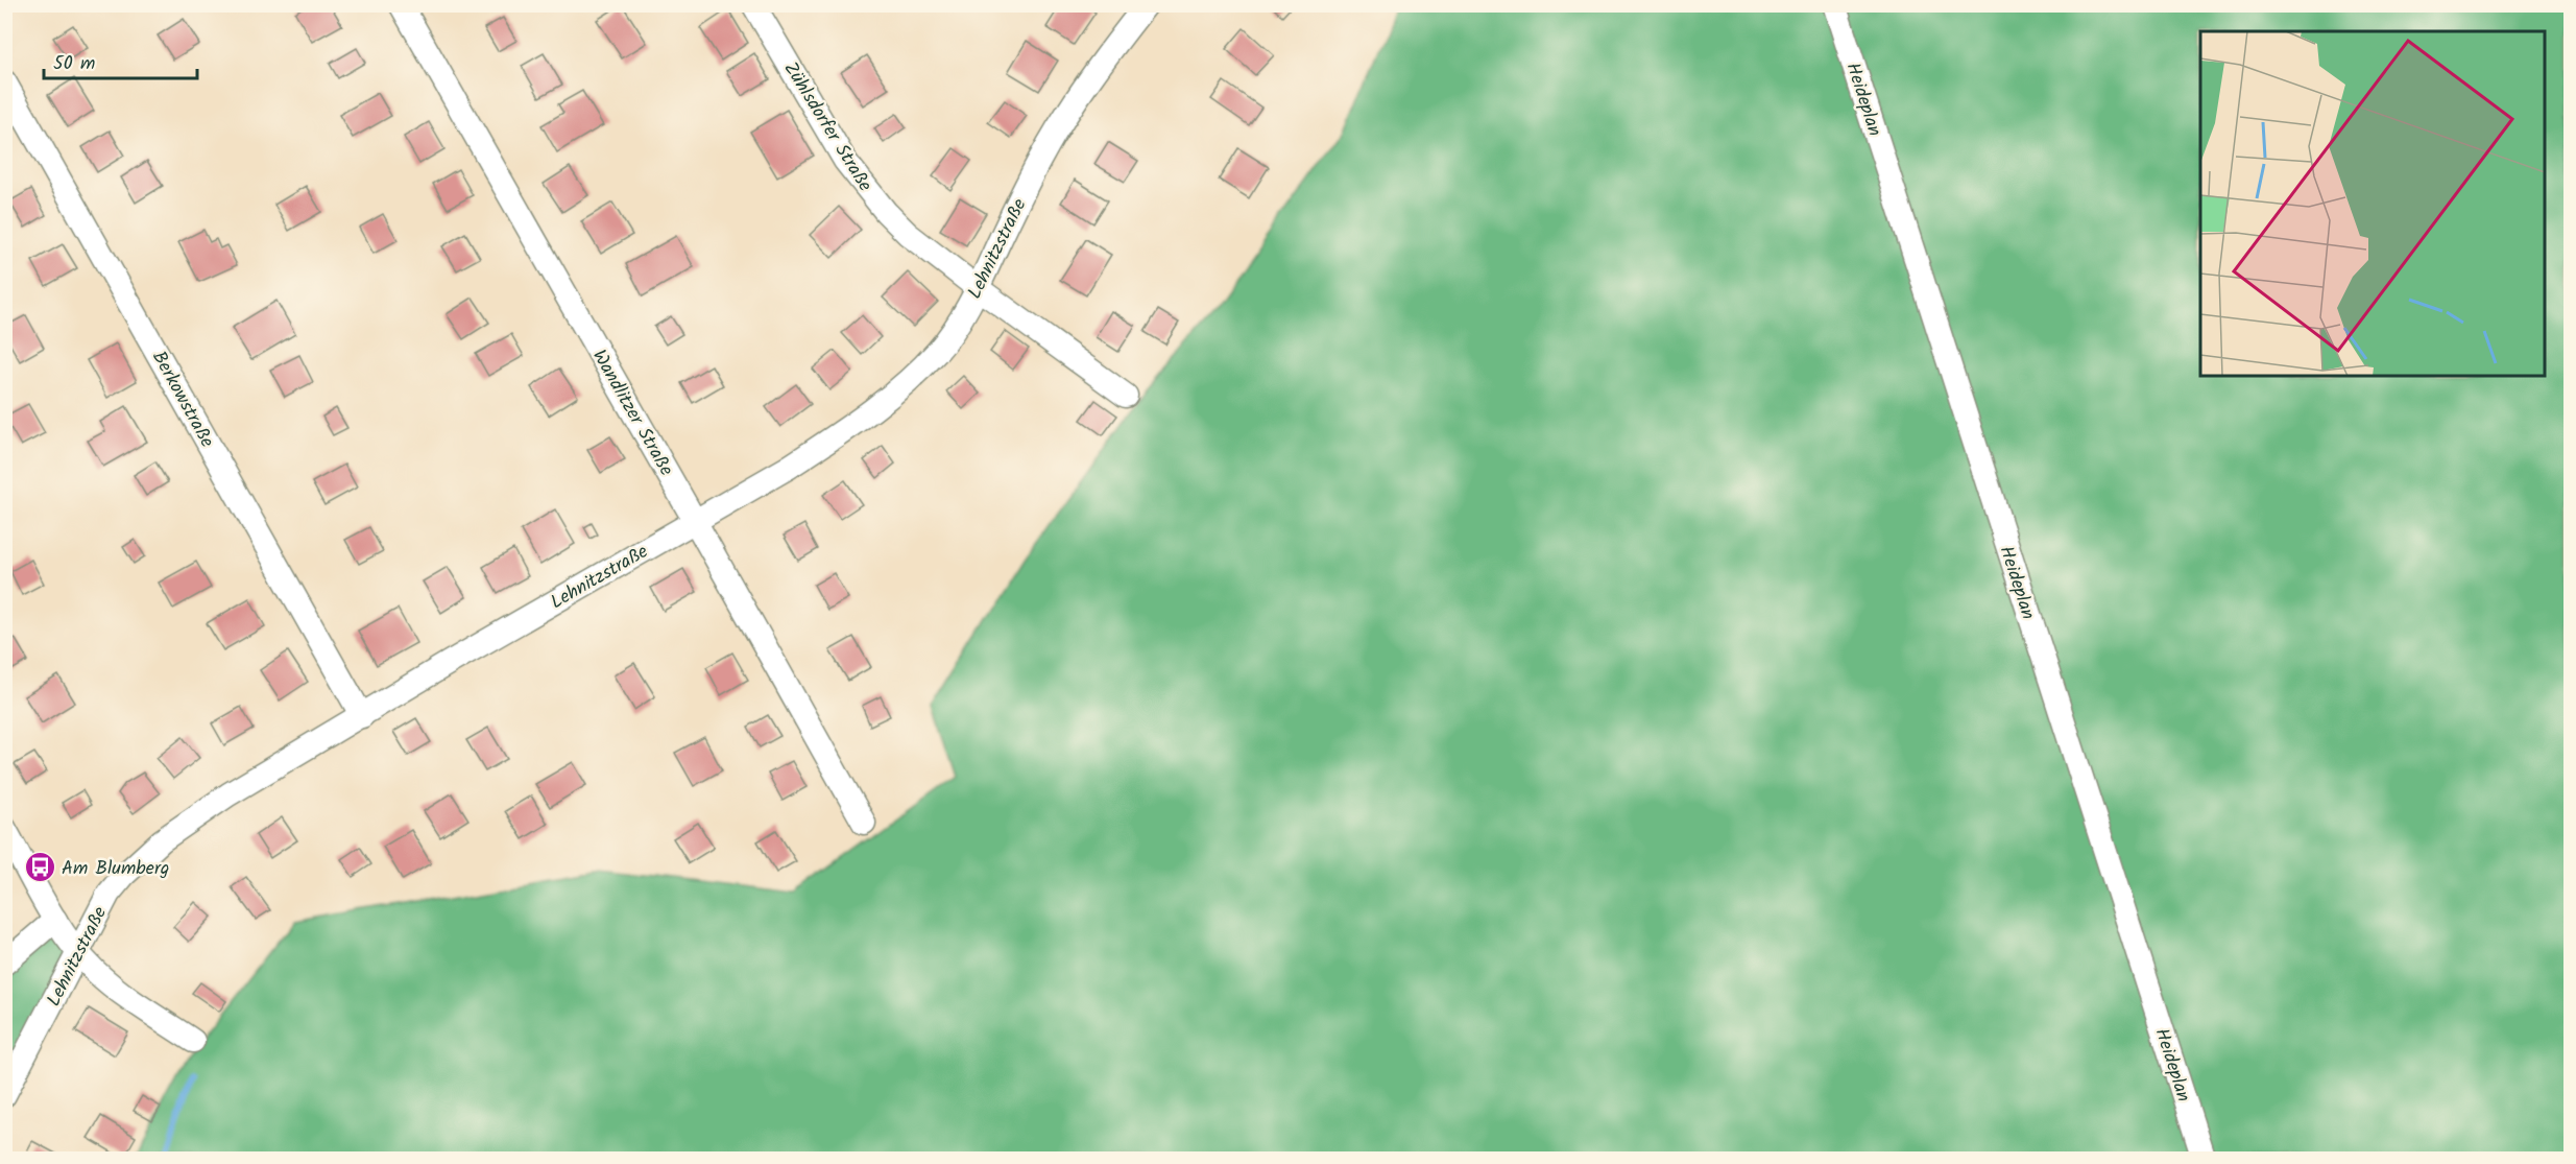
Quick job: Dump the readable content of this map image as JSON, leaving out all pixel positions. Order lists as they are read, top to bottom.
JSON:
{
  "streets": {
    "street": [
      "Heideplan",
      "Zühlsdorfer Straße",
      "Lehnitzstraße",
      "Berkowstraße",
      "Wandlitzer Straße"
    ]
  },
  "crossings": [
    ["Zühlsdorfer Straße", "Lehnitzstraße"],
    ["Lehnitzstraße", "Berkowstraße"],
    ["Lehnitzstraße", "Wandlitzer Straße"]
  ],
  "places": {
    "bus stop": ["Am Blumberg"]
  },
  "scale_bar": "50 m"
}
